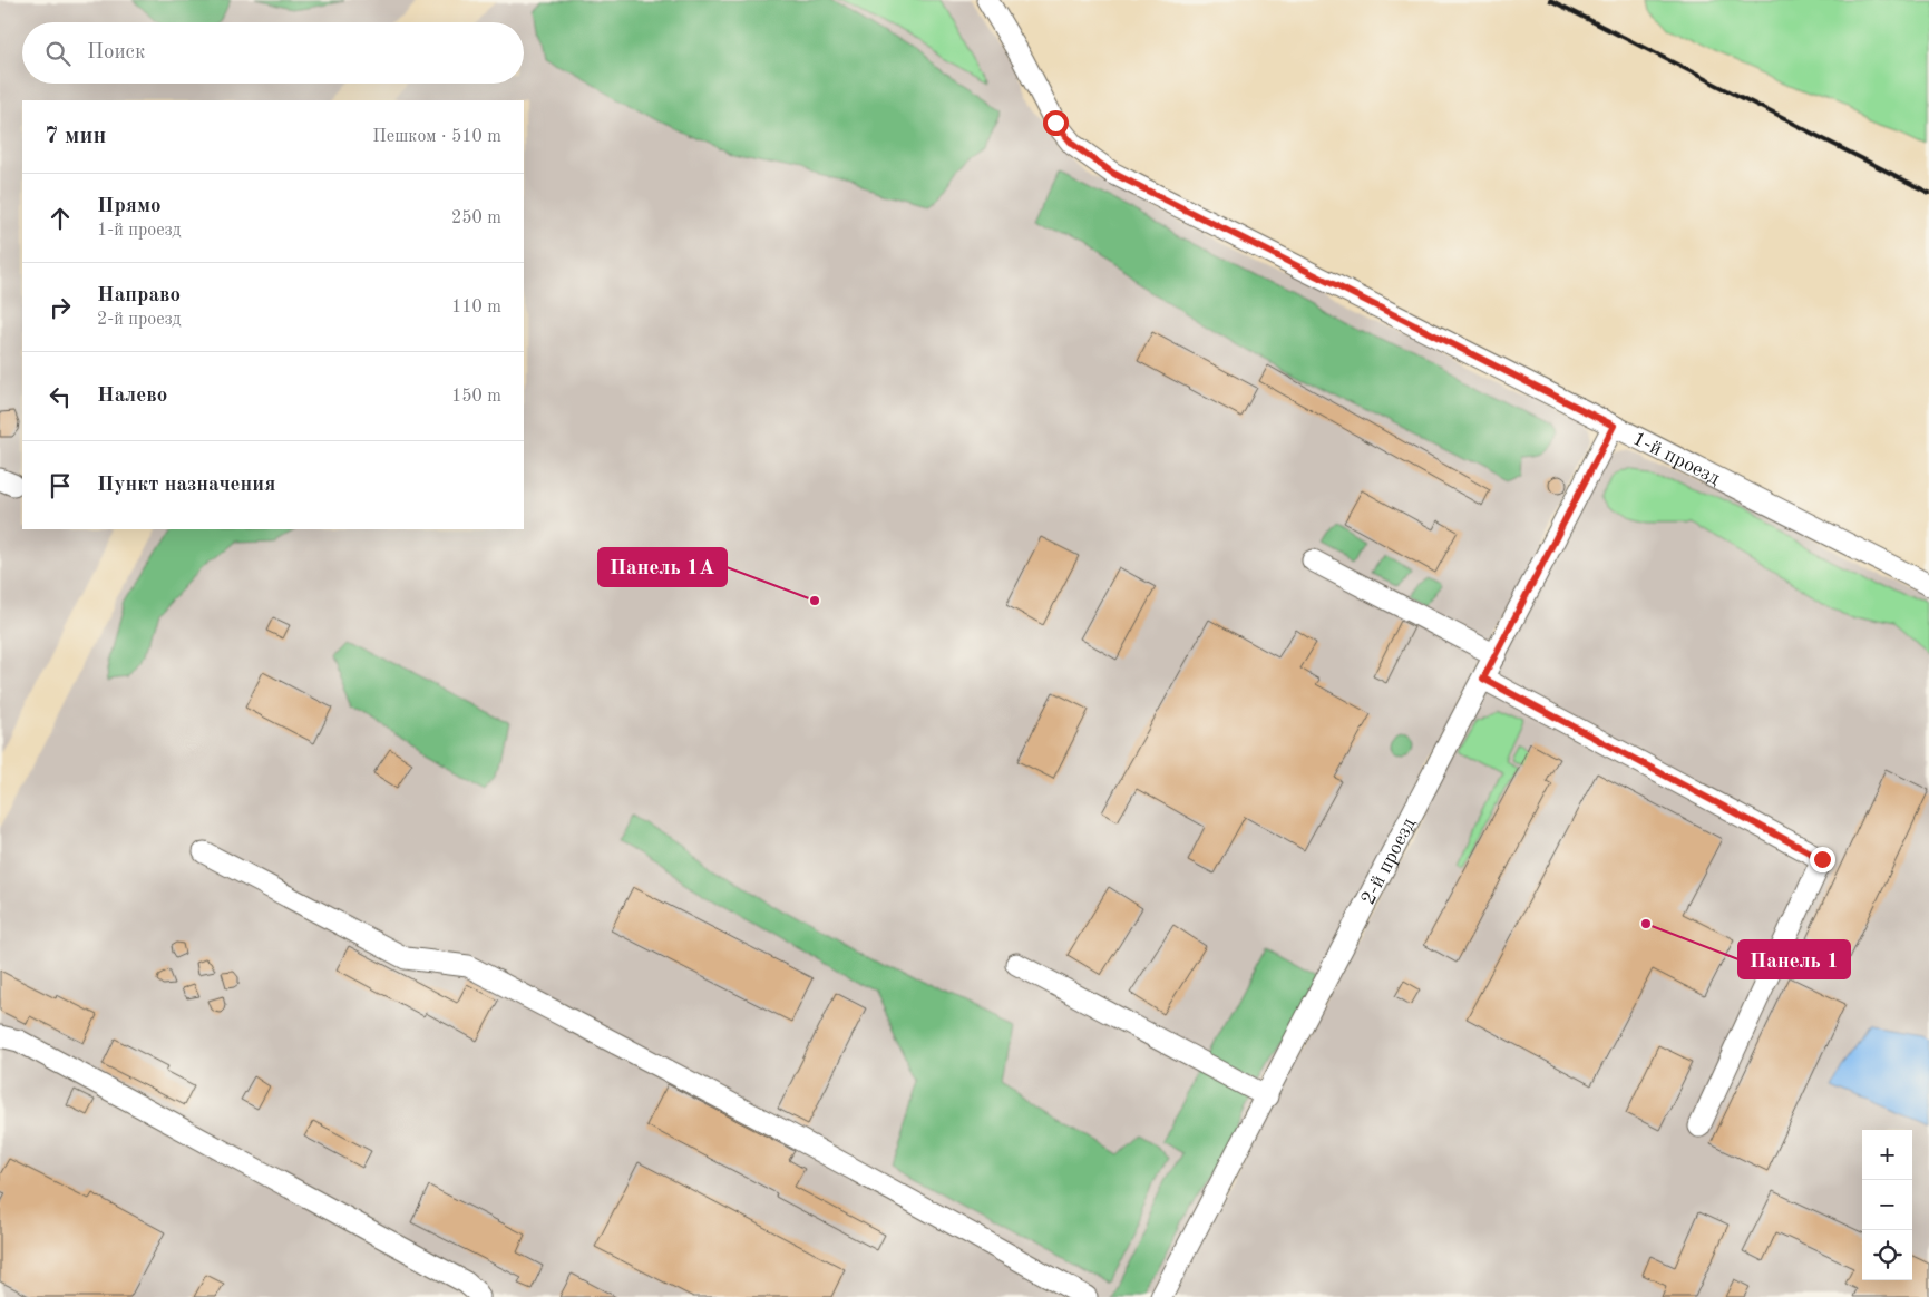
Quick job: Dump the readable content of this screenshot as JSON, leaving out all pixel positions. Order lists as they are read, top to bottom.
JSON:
{
  "streets": {
    "street": ["1-й проезд", "2-й проезд"]
  },
  "crossings": [
    ["1-й проезд", "2-й проезд"]
  ],
  "places": ["Панель 1А", "Панель 1"],
  "page": {
    "search": "Поиск",
    "heading": ["7 мин", "Пешком · 510 m"],
    "list": [
      ["Прямо", "1-й проезд", "250 m"],
      ["Направо", "2-й проезд", "110 m"],
      ["Налево", "150 m"],
      "Пункт назначения"
    ],
    "map_buttons": ["+", "−"]
  }
}
